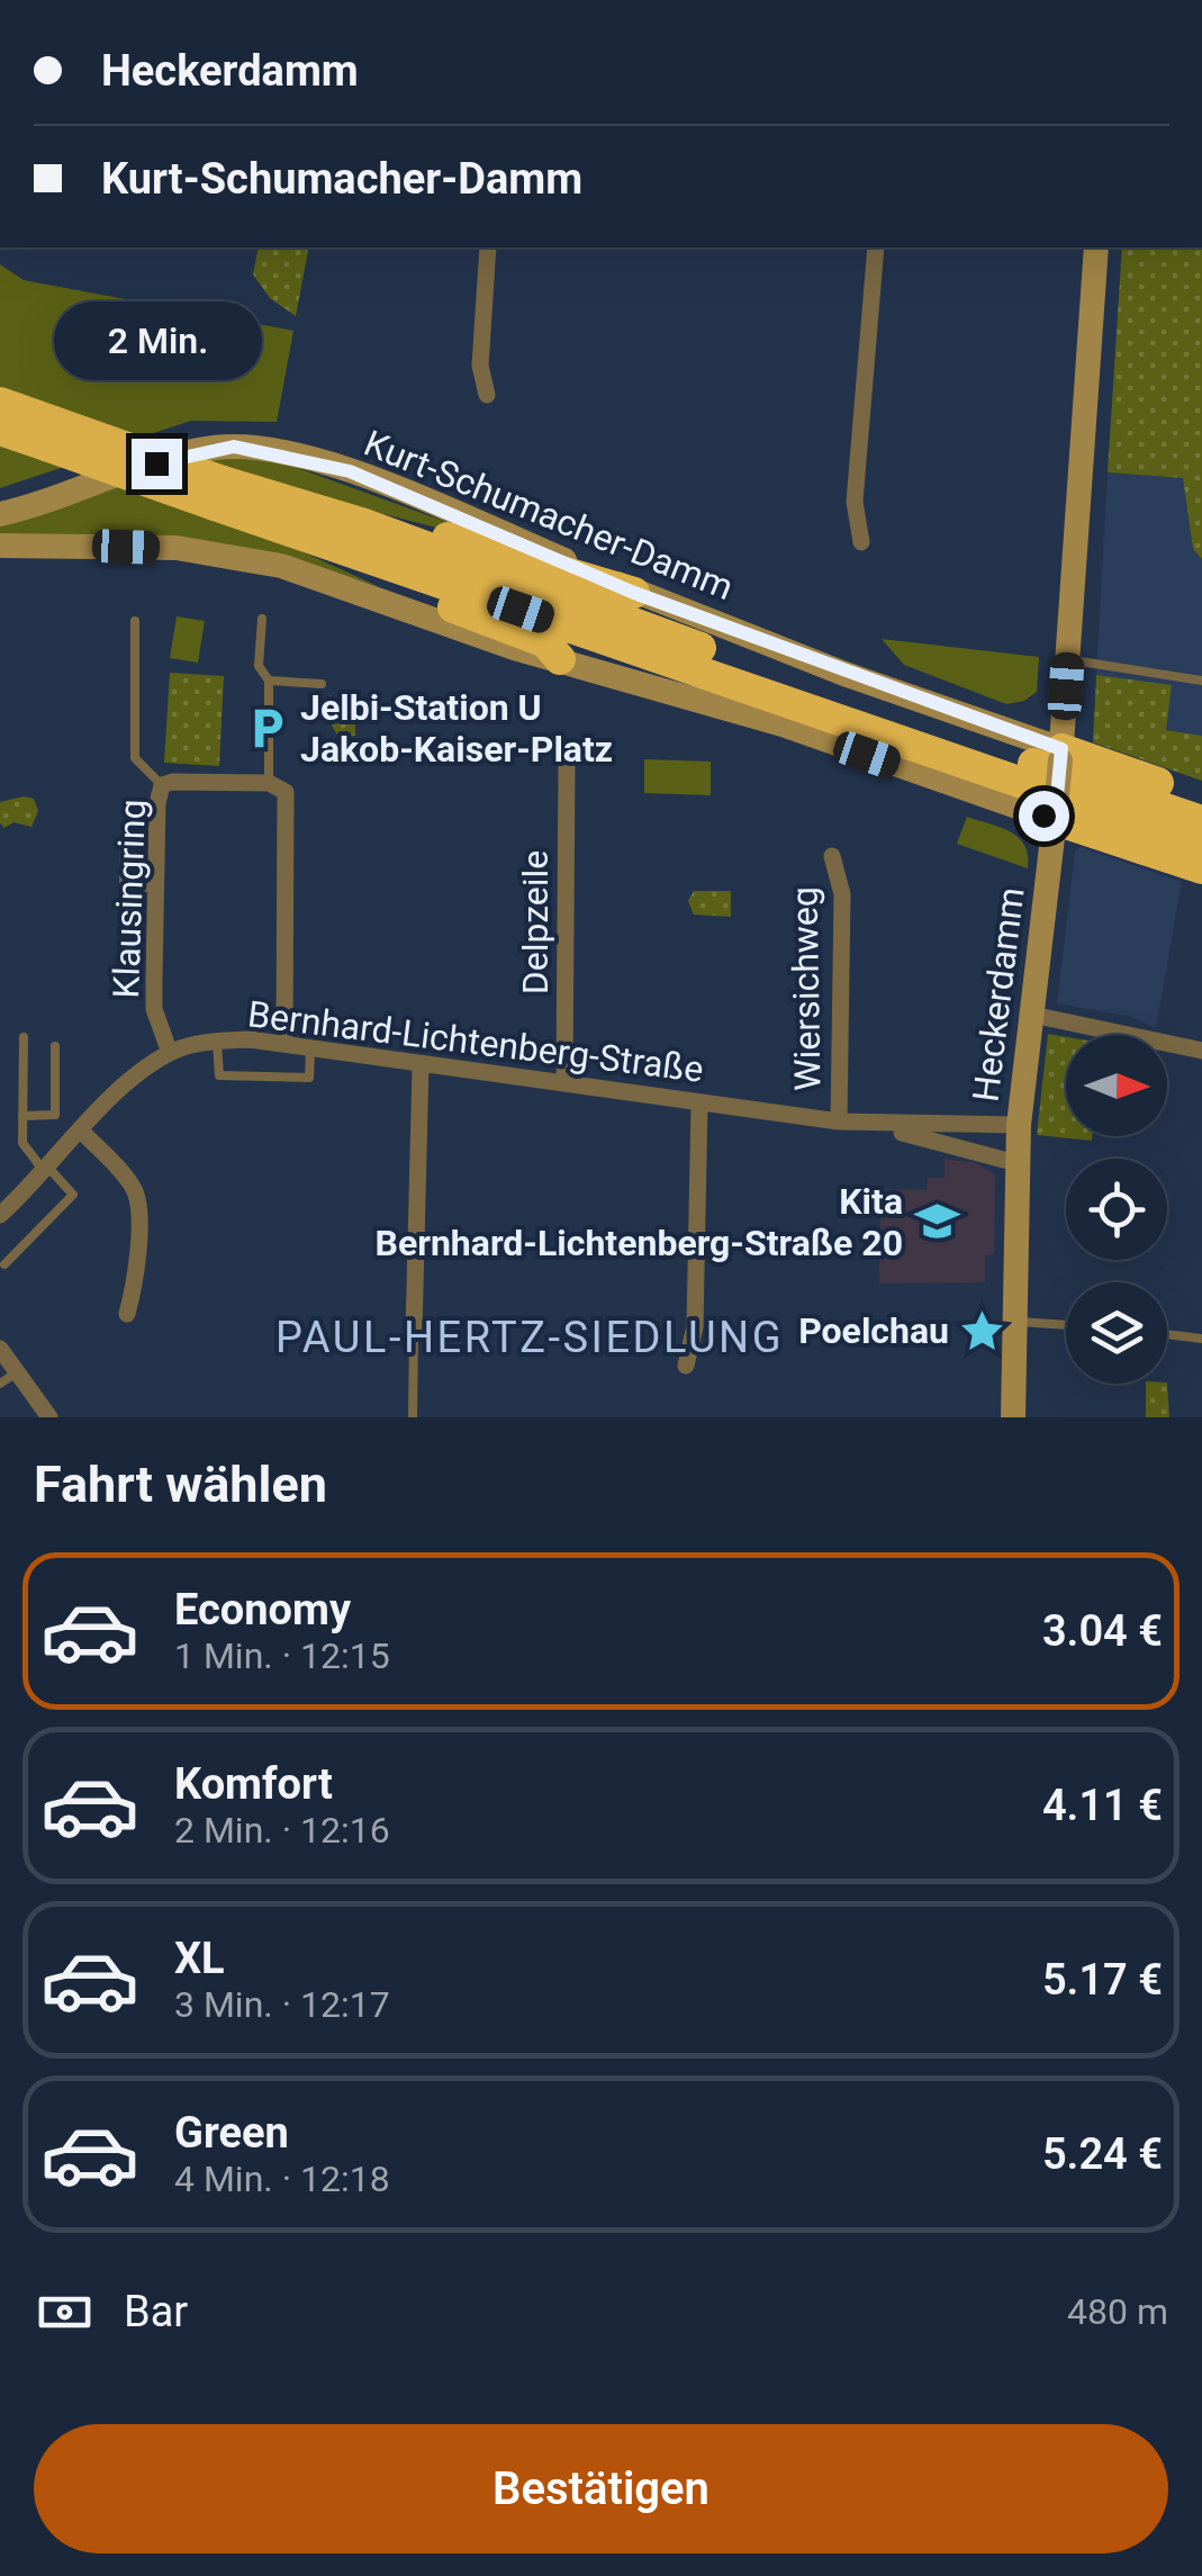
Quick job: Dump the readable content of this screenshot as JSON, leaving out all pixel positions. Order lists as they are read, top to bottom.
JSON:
{
  "streets": {
    "main road": ["Kurt-Schumacher-Damm", "Heckerdamm"],
    "street": [
      "Klausingring",
      "Delpzeile",
      "Wiersichweg",
      "Bernhard-Lichtenberg-Straße"
    ]
  },
  "crossings": [
    ["Kurt-Schumacher-Damm", "Heckerdamm"],
    ["Klausingring", "Bernhard-Lichtenberg-Straße"],
    ["Delpzeile", "Bernhard-Lichtenberg-Straße"],
    ["Wiersichweg", "Bernhard-Lichtenberg-Straße"],
    ["Heckerdamm", "Bernhard-Lichtenberg-Straße"]
  ],
  "districts": ["PAUL-HERTZ-SIEDLUNG"],
  "places": {
    "parking": ["Jelbi-Station U Jakob-Kaiser-Platz"],
    "school or university": ["Kita Bernhard-Lichtenberg-Straße 20"],
    "place": ["Poelchau"]
  },
  "north": "right",
  "page": {
    "banner": ["Heckerdamm", "Kurt-Schumacher-Damm"],
    "bubble": "2 Min.",
    "heading": "Fahrt wählen",
    "list": [
      {
        "name": "Economy",
        "note": "1 Min. · 12:15",
        "value": "3.04 €"
      },
      {
        "name": "Komfort",
        "note": "2 Min. · 12:16",
        "value": "4.11 €"
      },
      {
        "name": "XL",
        "note": "3 Min. · 12:17",
        "value": "5.17 €"
      },
      {
        "name": "Green",
        "note": "4 Min. · 12:18",
        "value": "5.24 €"
      }
    ],
    "pay": ["Bar", "480 m"],
    "buttons": "Bestätigen"
  }
}
